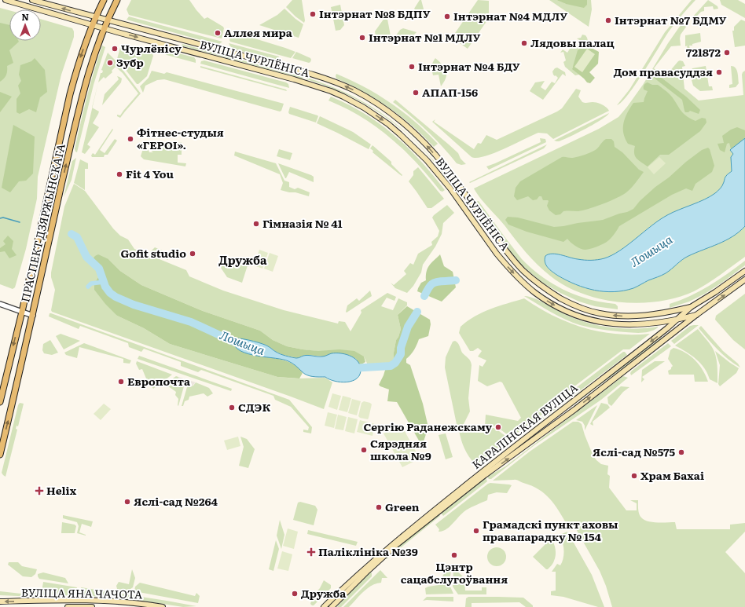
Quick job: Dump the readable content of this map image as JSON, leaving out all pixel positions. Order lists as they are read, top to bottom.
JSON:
{
  "streets": {
    "main road": [
      "ВУЛІЦА ЧУРЛЁНІСА",
      "ПРАСПЕКТ ДЗЯРЖЫНСКАГА",
      "КАРАЛІНСКАЯ ВУЛІЦА",
      "ВУЛІЦА ЯНА ЧАЧОТА"
    ]
  },
  "crossings": [
    ["ВУЛІЦА ЧУРЛЁНІСА", "ПРАСПЕКТ ДЗЯРЖЫНСКАГА"],
    ["ВУЛІЦА ЧУРЛЁНІСА", "КАРАЛІНСКАЯ ВУЛІЦА"]
  ],
  "one_way": ["ВУЛІЦА ЯНА ЧАЧОТА"],
  "districts": ["Дружба"],
  "water": ["Лошыца"],
  "places": {
    "other": [
      "Інтэрнат №8 БДПУ",
      "Інтэрнат №4 МДЛУ",
      "Інтэрнат №7 БДМУ",
      "Аллея мира",
      "Інтэрнат №1 МДЛУ",
      "Лядовы палац",
      "Чурлёнісу",
      "721872",
      "Зубр",
      "Інтэрнат №4 БДУ",
      "Дом правасуддзя",
      "АПАП-156",
      "Фітнес-студыя «ГЕРОІ».",
      "Fit 4 You",
      "Гімназія № 41",
      "Gofit studio",
      "Европочта",
      "СДЭК",
      "Сергію Раданежскаму",
      "Сярэдняя школа №9",
      "Яслі-сад №575",
      "Храм Бахаі",
      "Яслі-сад №264",
      "Green",
      "Грамадскі пункт аховы правапарадку № 154",
      "Цэнтр сацабслугоўвання",
      "Дружба"
    ],
    "health": ["Helix", "Паліклініка №39"]
  },
  "north": "top"
}
